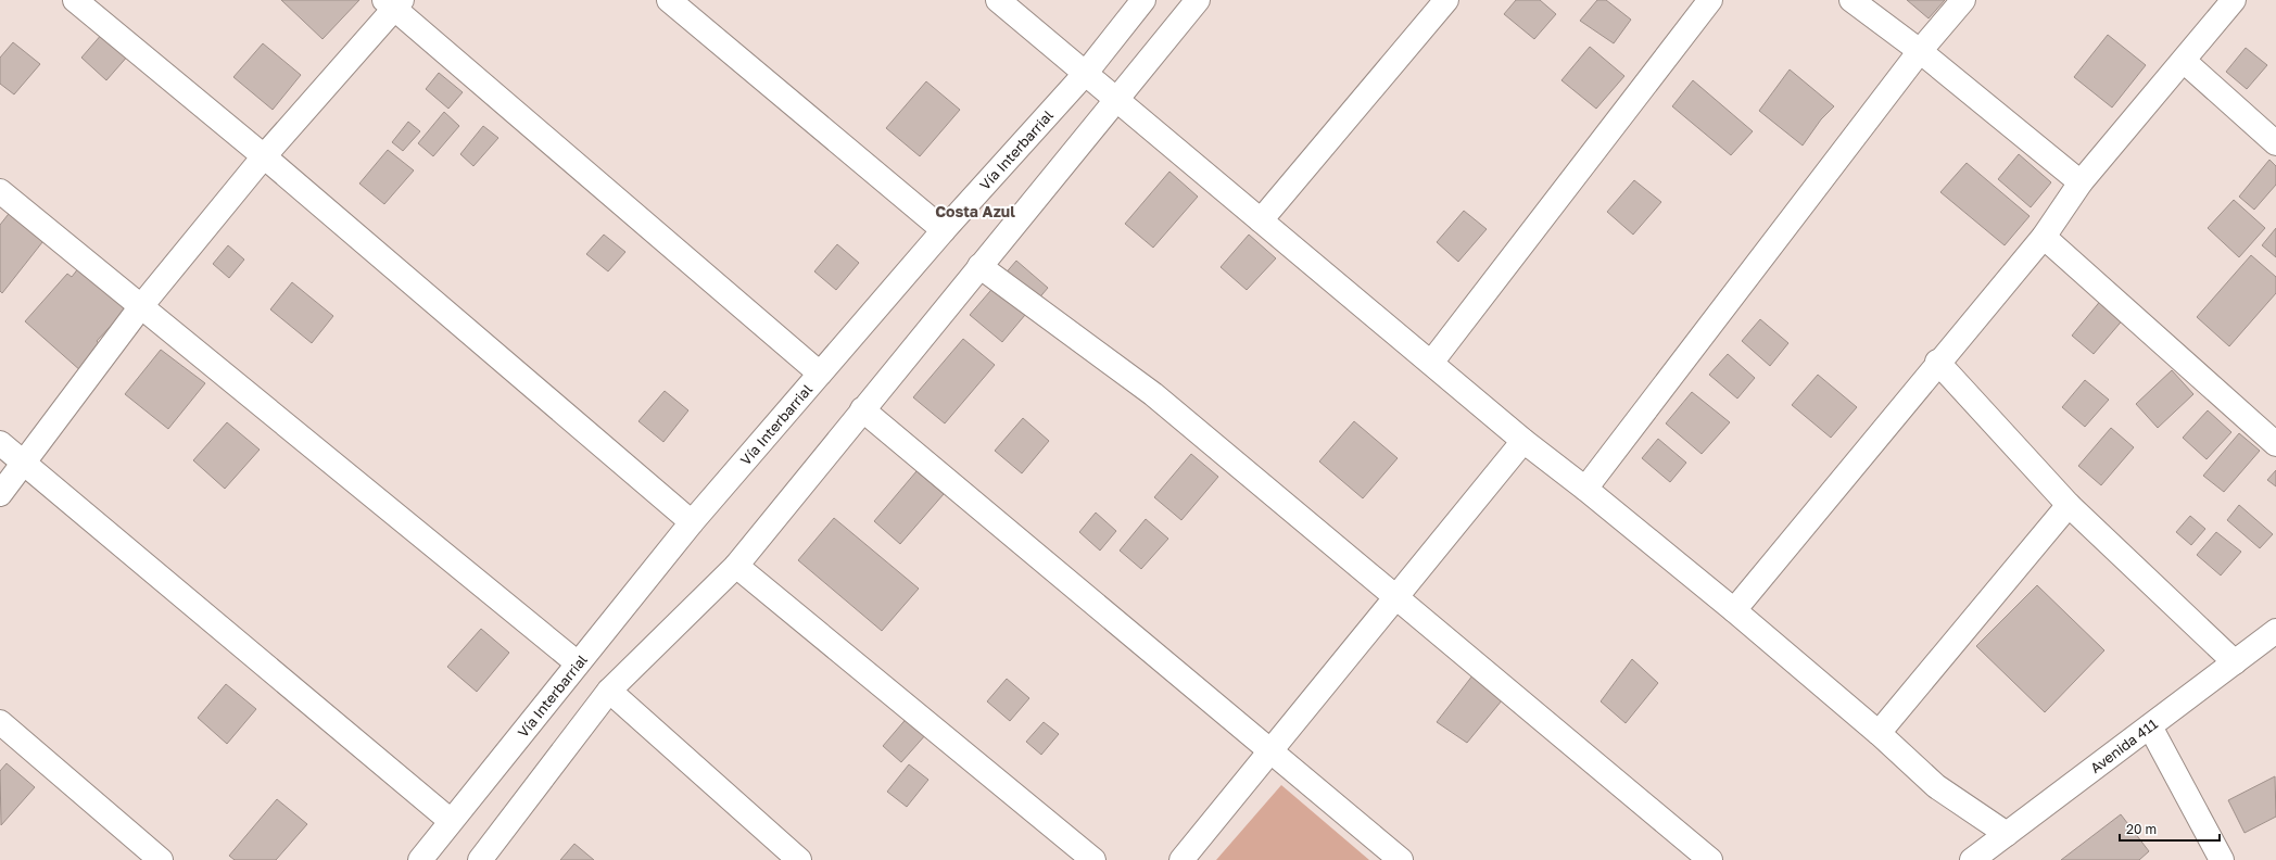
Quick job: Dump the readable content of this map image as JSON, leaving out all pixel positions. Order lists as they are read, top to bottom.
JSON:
{
  "streets": {
    "street": ["Vía Interbarrial", "Avenida 411"]
  },
  "districts": ["Costa Azul"],
  "scale_bar": "20 m"
}
